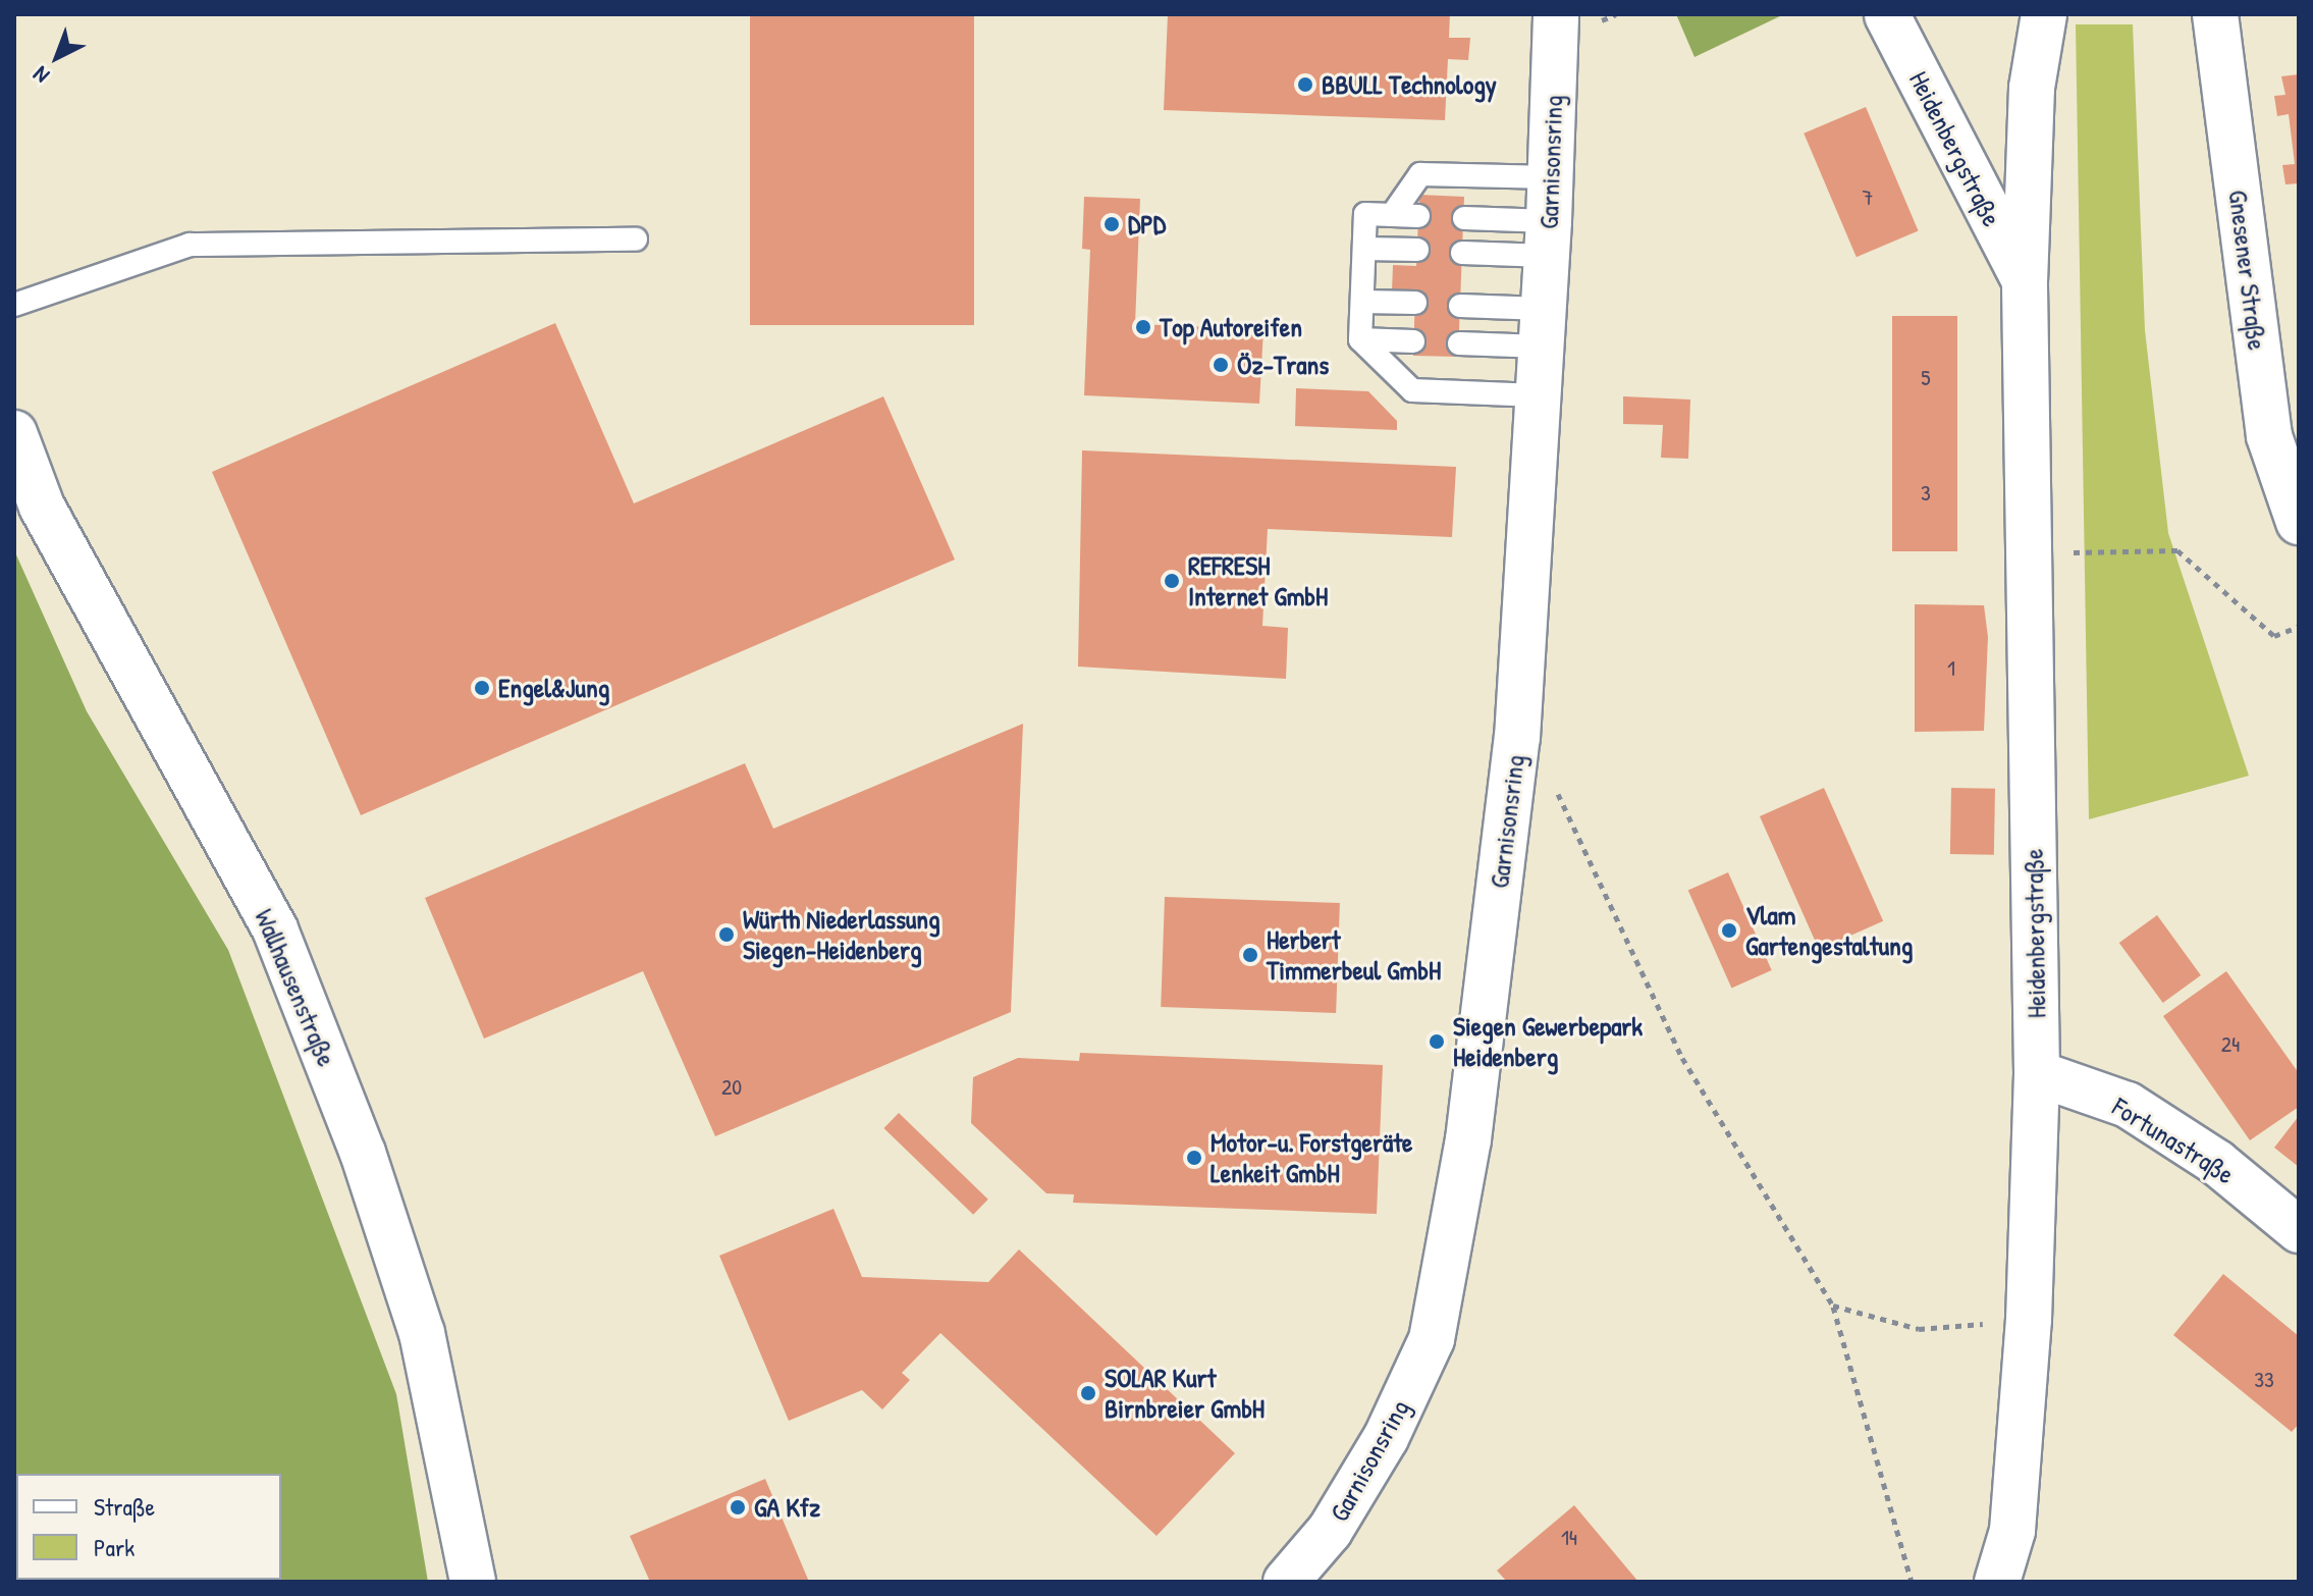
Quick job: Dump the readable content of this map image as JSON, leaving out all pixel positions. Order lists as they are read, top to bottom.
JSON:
{
  "streets": {
    "street": [
      "Heidenbergstraße",
      "Garnisonsring",
      "Gnesener Straße",
      "Wallhausenstraße",
      "Fortunastraße"
    ]
  },
  "crossings": [
    ["Heidenbergstraße", "Fortunastraße"]
  ],
  "places": [
    "BBULL Technology",
    "DPD",
    "Top Autoreifen",
    "Öz-Trans",
    "REFRESH Internet GmbH",
    "Engel&Jung",
    "Vlam Gartengestaltung",
    "Würth Niederlassung Siegen-Heidenberg",
    "Herbert Timmerbeul GmbH",
    "Siegen Gewerbepark Heidenberg",
    "Motor-u. Forstgeräte Lenkeit GmbH",
    "SOLAR Kurt Birnbreier GmbH",
    "GA Kfz"
  ],
  "house_numbers": [
    "7",
    "5",
    "3",
    "1",
    "24",
    "20",
    "33",
    "14"
  ],
  "legend": ["Straße", "Park"],
  "north": "bottom left"
}
